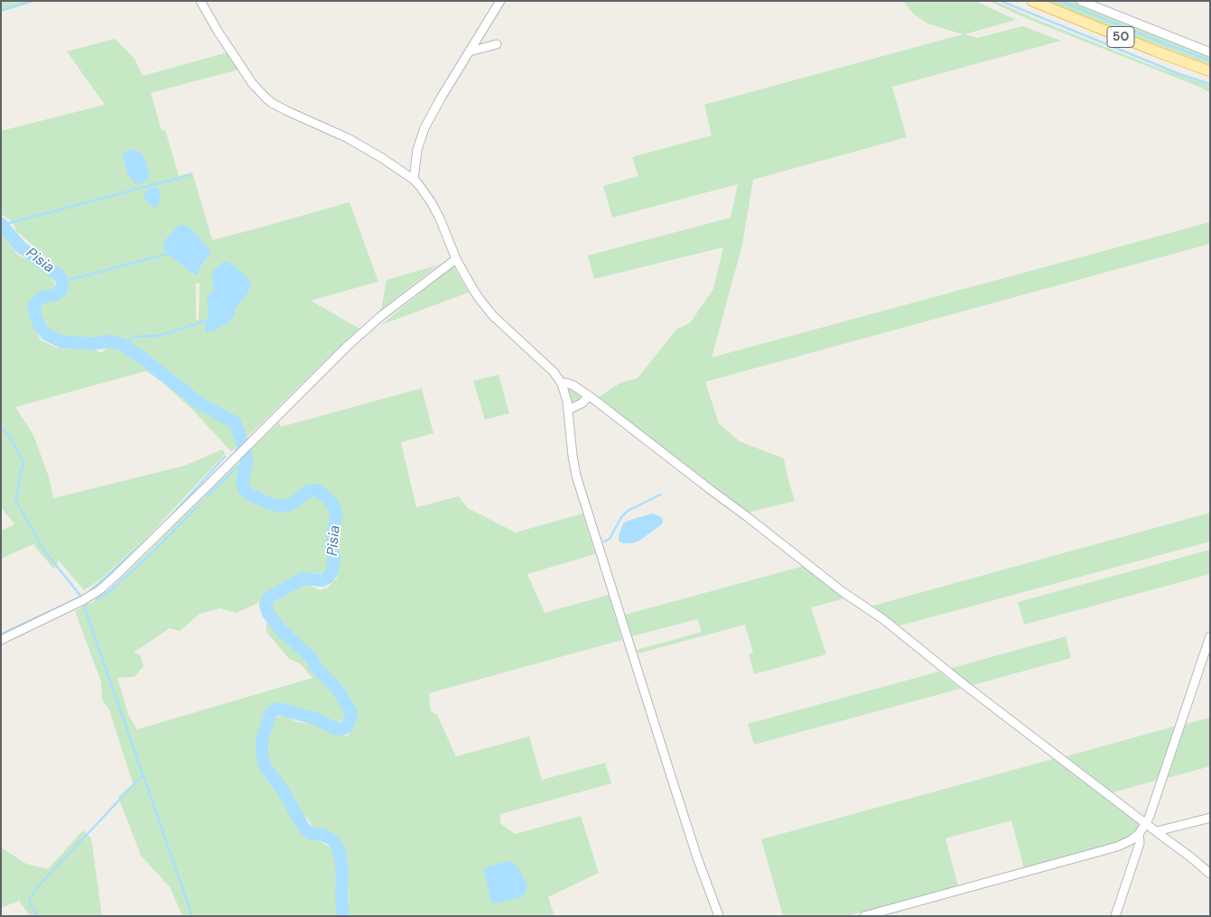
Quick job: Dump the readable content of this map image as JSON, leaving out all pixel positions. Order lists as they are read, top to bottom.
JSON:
{
  "streets": {
    "main road": ["50"]
  },
  "water": ["Pisia"]
}
